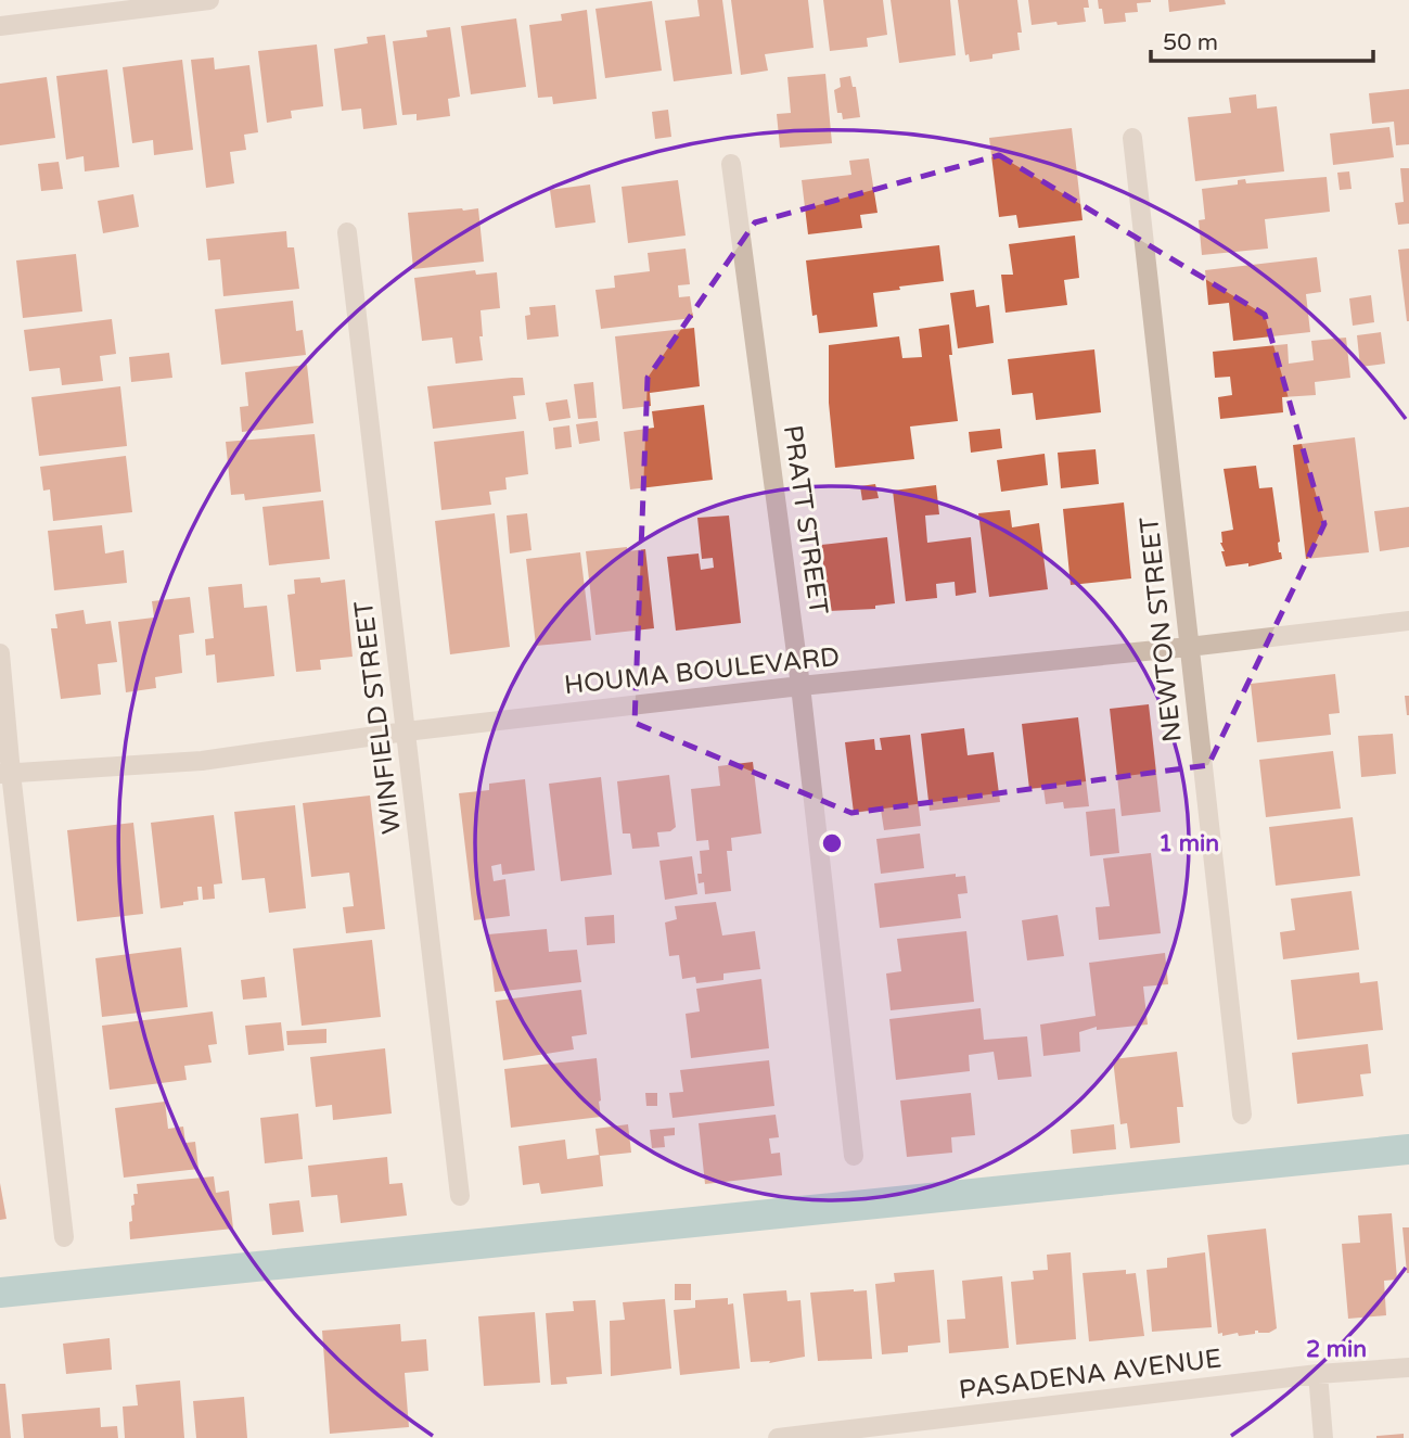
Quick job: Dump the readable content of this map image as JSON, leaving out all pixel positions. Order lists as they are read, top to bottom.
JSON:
{
  "streets": {
    "street": [
      "PRATT STREET",
      "NEWTON STREET",
      "HOUMA BOULEVARD",
      "WINFIELD STREET",
      "PASADENA AVENUE"
    ]
  },
  "crossings": [
    ["PRATT STREET", "HOUMA BOULEVARD"],
    ["NEWTON STREET", "HOUMA BOULEVARD"],
    ["HOUMA BOULEVARD", "WINFIELD STREET"]
  ],
  "scale_bar": "50 m",
  "rings": ["1 min", "2 min"]
}
